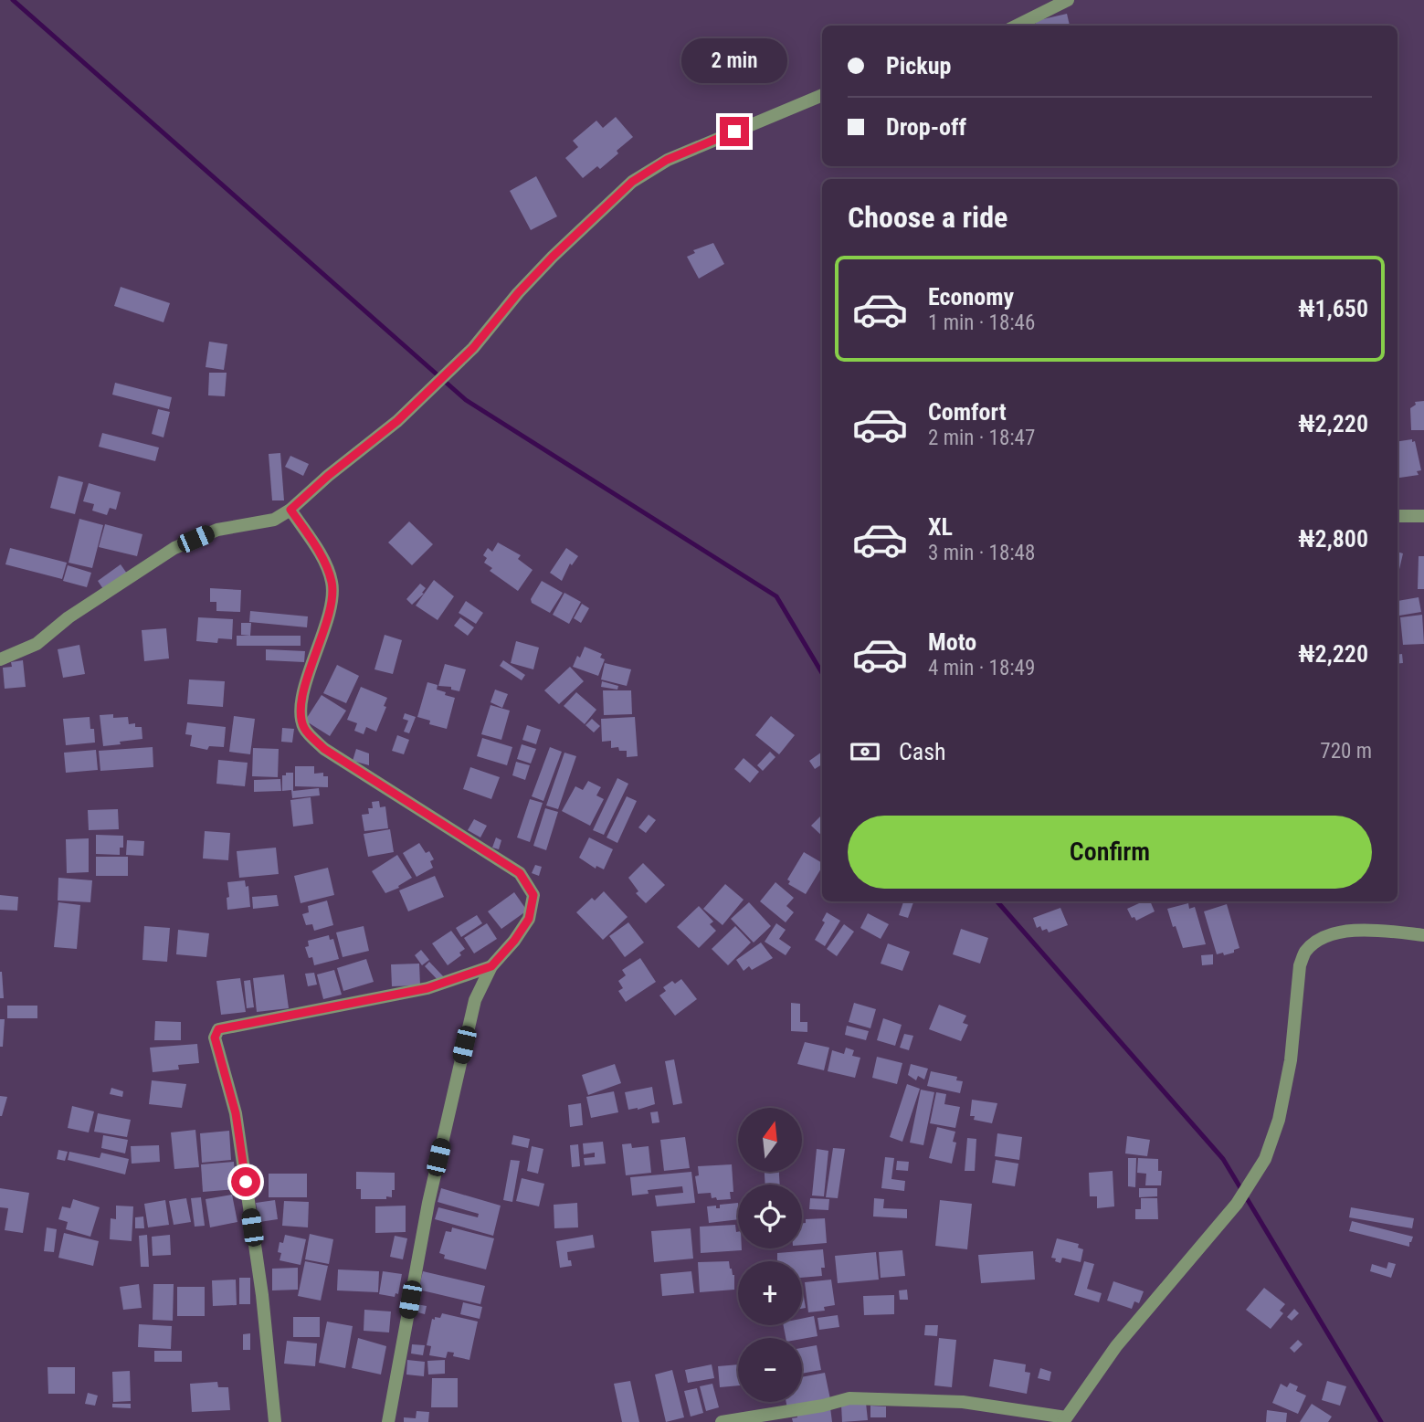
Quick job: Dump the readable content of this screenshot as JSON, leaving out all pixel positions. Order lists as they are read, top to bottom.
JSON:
{
  "north": "top",
  "page": {
    "banner": ["Pickup", "Drop-off"],
    "bubble": "2 min",
    "heading": "Choose a ride",
    "list": [
      {
        "name": "Economy",
        "note": "1 min · 18:46",
        "value": "₦1,650"
      },
      {
        "name": "Comfort",
        "note": "2 min · 18:47",
        "value": "₦2,220"
      },
      {
        "name": "XL",
        "note": "3 min · 18:48",
        "value": "₦2,800"
      },
      {
        "name": "Moto",
        "note": "4 min · 18:49",
        "value": "₦2,220"
      }
    ],
    "pay": ["Cash", "720 m"],
    "buttons": "Confirm",
    "map_buttons": ["+", "−"]
  }
}
